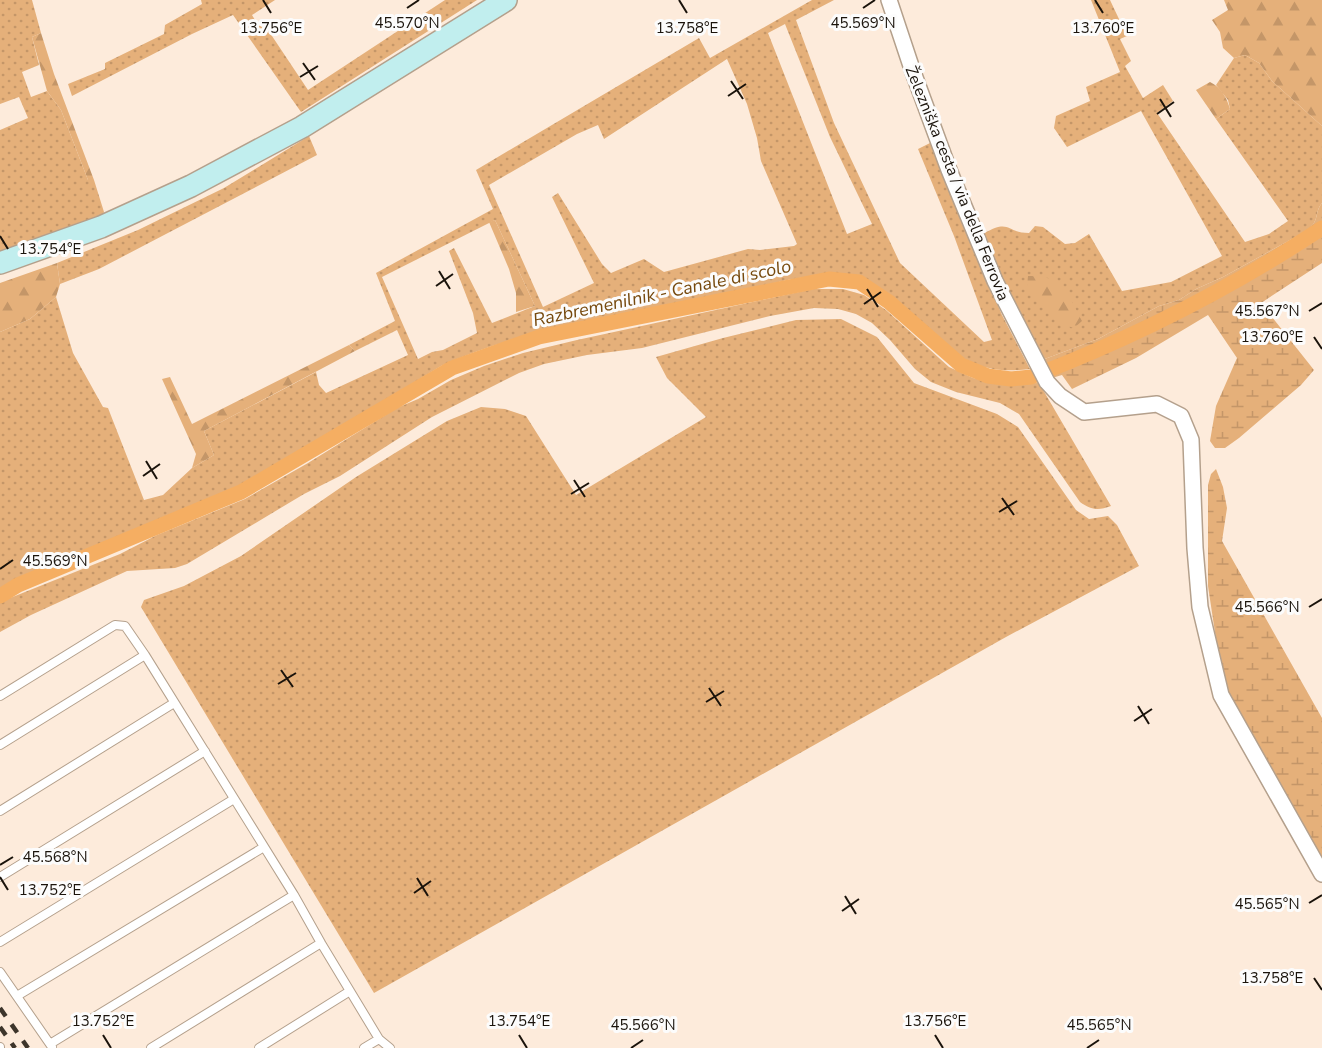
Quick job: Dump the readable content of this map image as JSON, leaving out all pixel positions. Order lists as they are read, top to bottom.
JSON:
{
  "streets": {
    "street": ["Železniška cesta / via della Ferrovia"]
  },
  "water": ["Razbremenilnik - Canale di scolo"],
  "coordinates": [
    "45.570°N",
    "45.569°N",
    "13.760°E",
    "13.756°E",
    "13.758°E",
    "13.754°E",
    "45.567°N",
    "45.566°N",
    "45.568°N",
    "13.752°E",
    "45.565°N"
  ]
}
